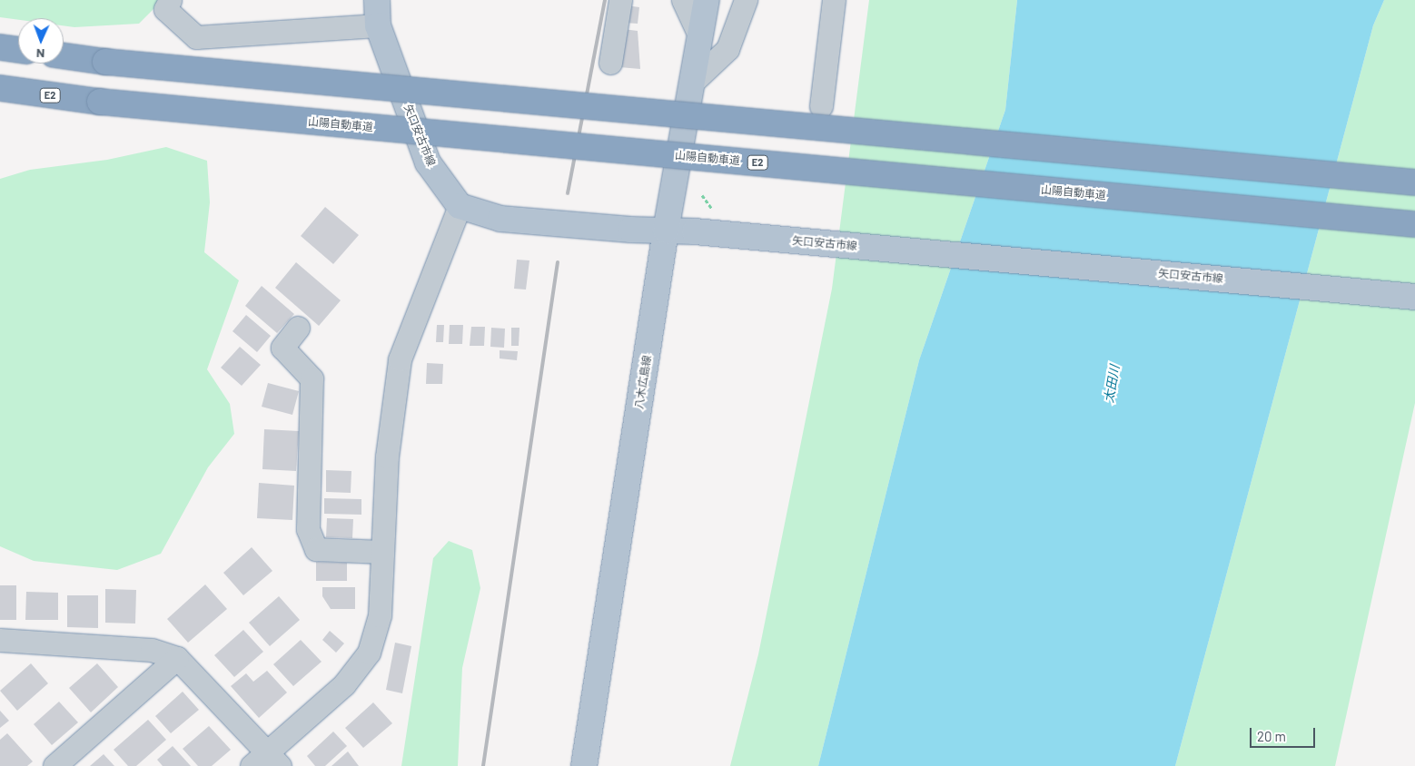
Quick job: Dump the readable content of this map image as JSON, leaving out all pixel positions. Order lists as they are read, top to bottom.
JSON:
{
  "streets": {
    "highway": ["E2", "山陽自動車道"],
    "main road": ["矢口安古市線", "八木広島線"]
  },
  "crossings": [
    ["矢口安古市線", "八木広島線"]
  ],
  "water": ["太田川"],
  "scale_bar": "20 m",
  "north": "bottom"
}
